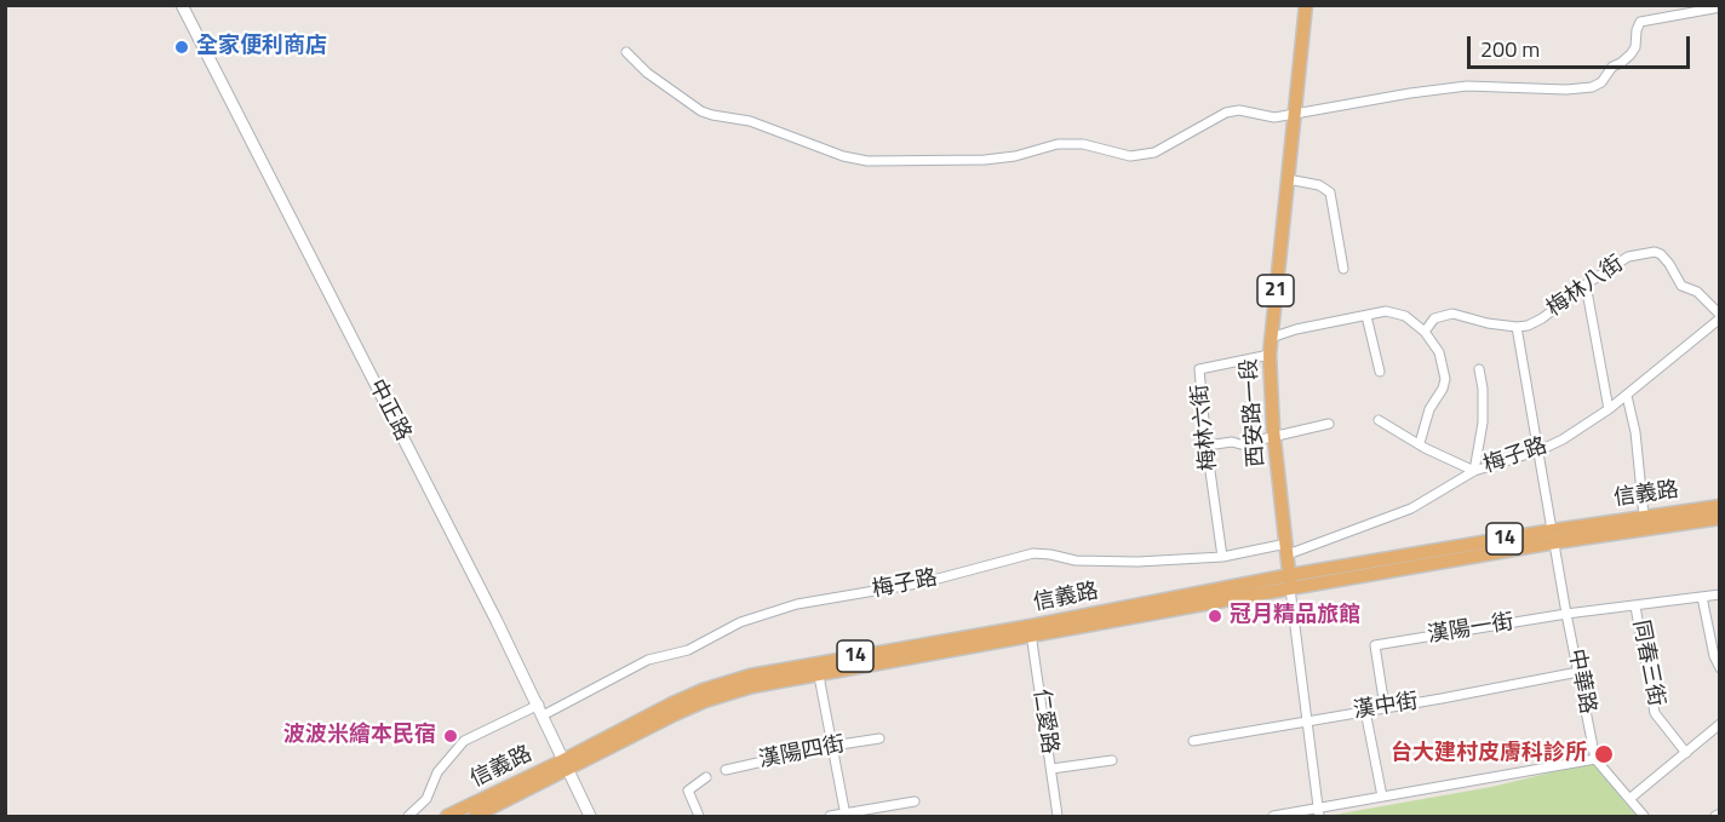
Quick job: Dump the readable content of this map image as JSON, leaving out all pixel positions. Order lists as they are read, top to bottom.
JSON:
{
  "streets": {
    "main road": [
      "21",
      "西安路一段",
      "信義路",
      "14"
    ],
    "street": [
      "梅林八街",
      "中正路",
      "梅林六街",
      "梅子路",
      "漢陽一街",
      "同春三街",
      "中華路",
      "漢中街",
      "仁愛路",
      "漢陽四街"
    ]
  },
  "crossings": [
    ["梅林八街", "梅子路"],
    ["梅林八街", "中華路"],
    ["中正路", "梅子路"],
    ["中正路", "信義路"],
    ["西安路一段", "梅林六街"],
    ["西安路一段", "梅子路"],
    ["西安路一段", "信義路"],
    ["西安路一段", "漢中街"],
    ["梅林六街", "梅子路"],
    ["梅子路", "中華路"],
    ["信義路", "中華路"],
    ["信義路", "仁愛路"],
    ["漢陽一街", "同春三街"],
    ["漢陽一街", "中華路"],
    ["漢陽一街", "漢中街"],
    ["中華路", "漢中街"]
  ],
  "places": [
    "全家便利商店",
    "冠月精品旅館",
    "波波米繪本民宿",
    "台大建村皮膚科診所"
  ],
  "scale_bar": "200 m"
}
